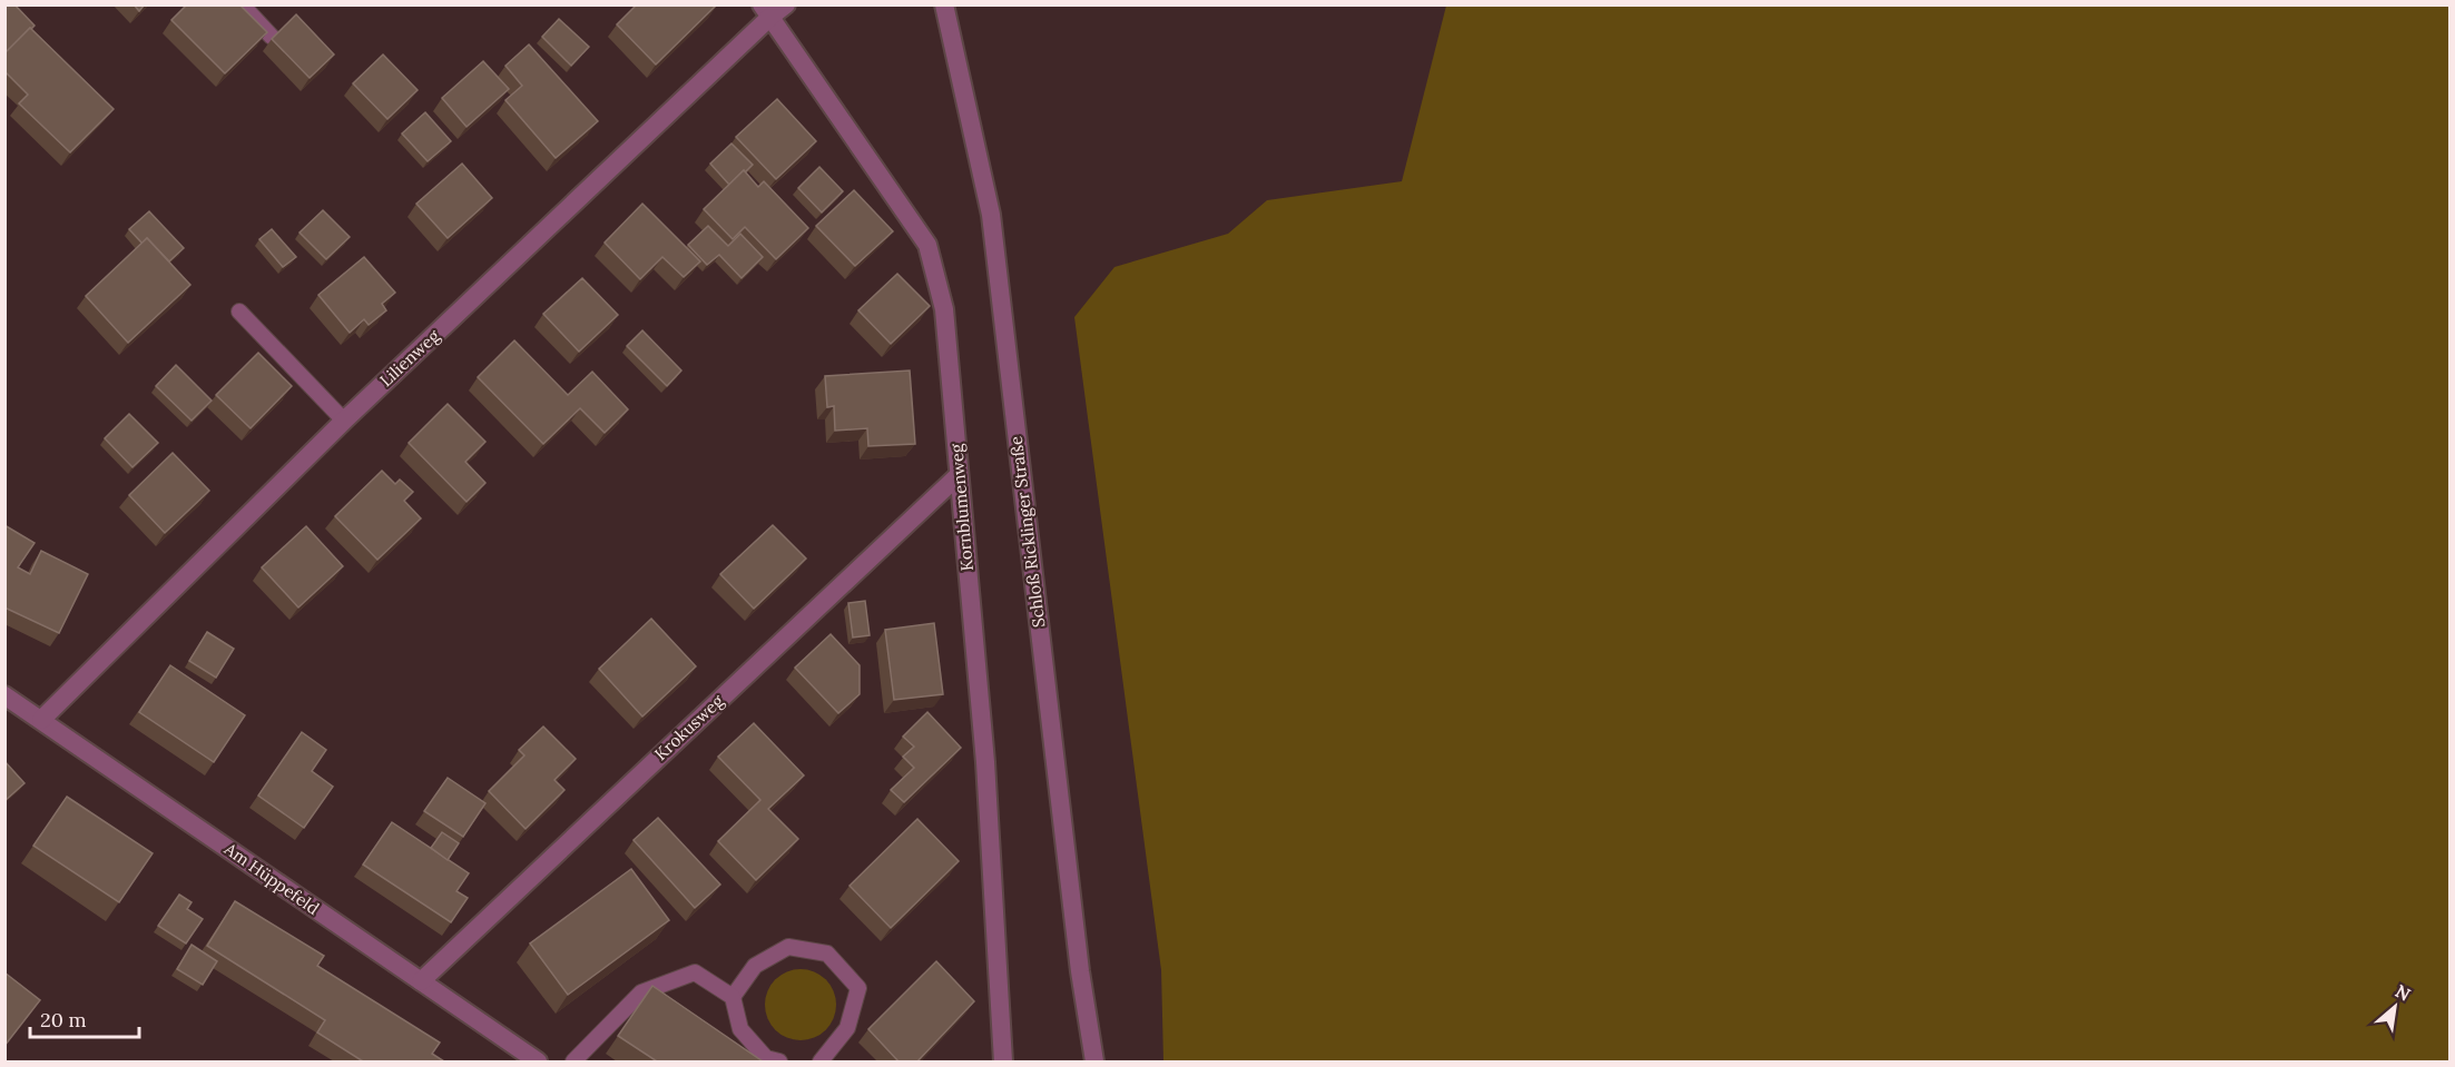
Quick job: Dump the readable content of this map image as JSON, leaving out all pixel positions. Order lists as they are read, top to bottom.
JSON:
{
  "streets": {
    "street": [
      "Lilienweg",
      "Kornblumenweg",
      "Schloß Ricklinger Straße",
      "Krokusweg",
      "Am Hüppefeld"
    ]
  },
  "crossings": [
    ["Lilienweg", "Kornblumenweg"],
    ["Lilienweg", "Am Hüppefeld"],
    ["Kornblumenweg", "Krokusweg"],
    ["Krokusweg", "Am Hüppefeld"]
  ],
  "scale_bar": "20 m",
  "north": "top right"
}
